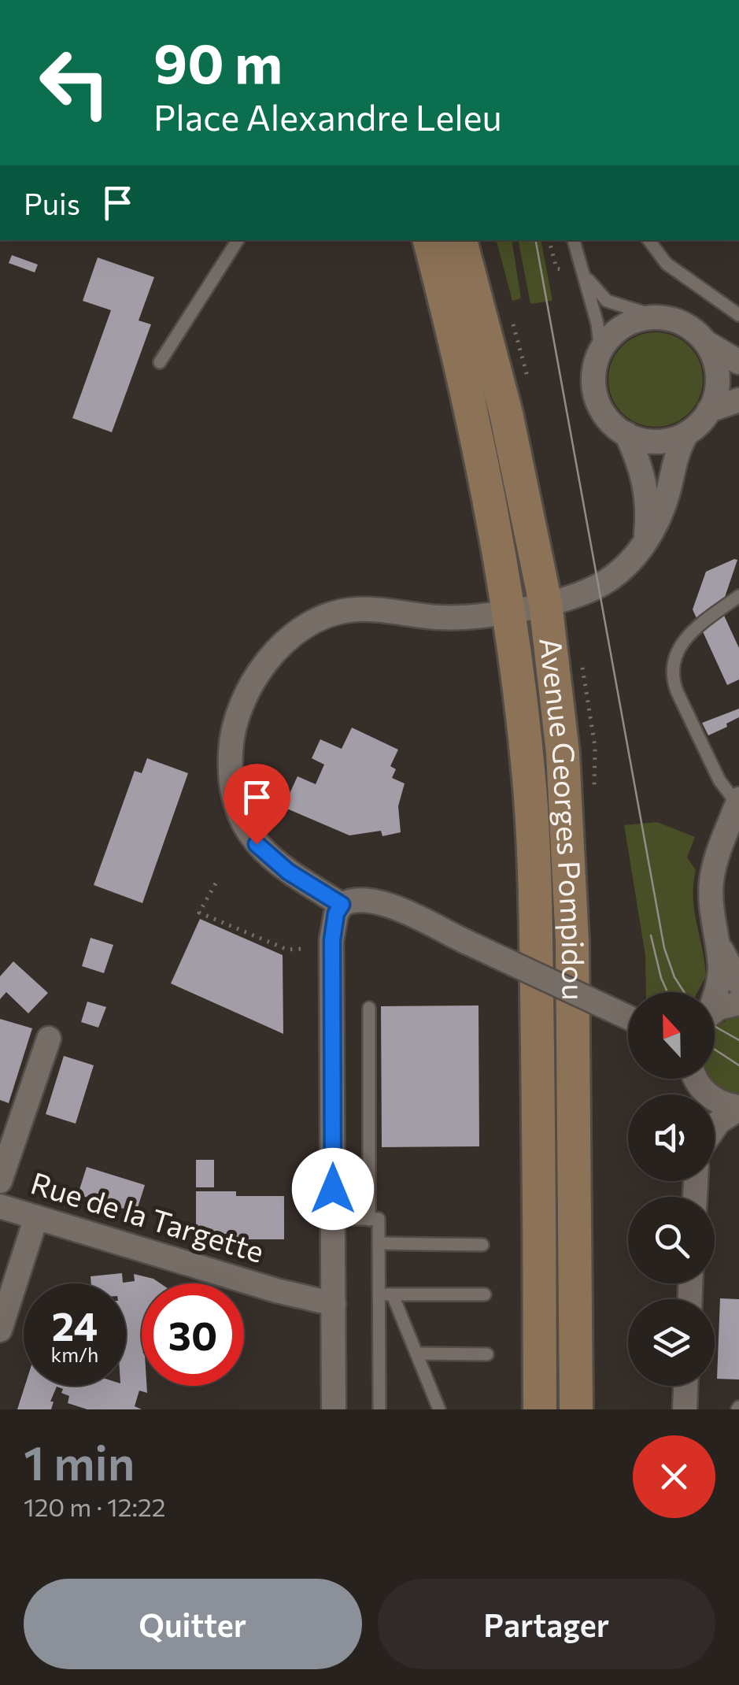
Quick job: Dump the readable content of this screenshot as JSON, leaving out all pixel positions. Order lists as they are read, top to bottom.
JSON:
{
  "streets": {
    "main road": ["Avenue Georges Pompidou"],
    "street": ["Rue de la Targette"]
  },
  "north": "top",
  "page": {
    "turn": ["90 m", "Place Alexandre Leleu"],
    "then": "Puis",
    "speed": "24 km/h",
    "limit": "30",
    "heading": ["1 min", "120 m · 12:22"],
    "buttons": ["Quitter", "Partager"]
  }
}
